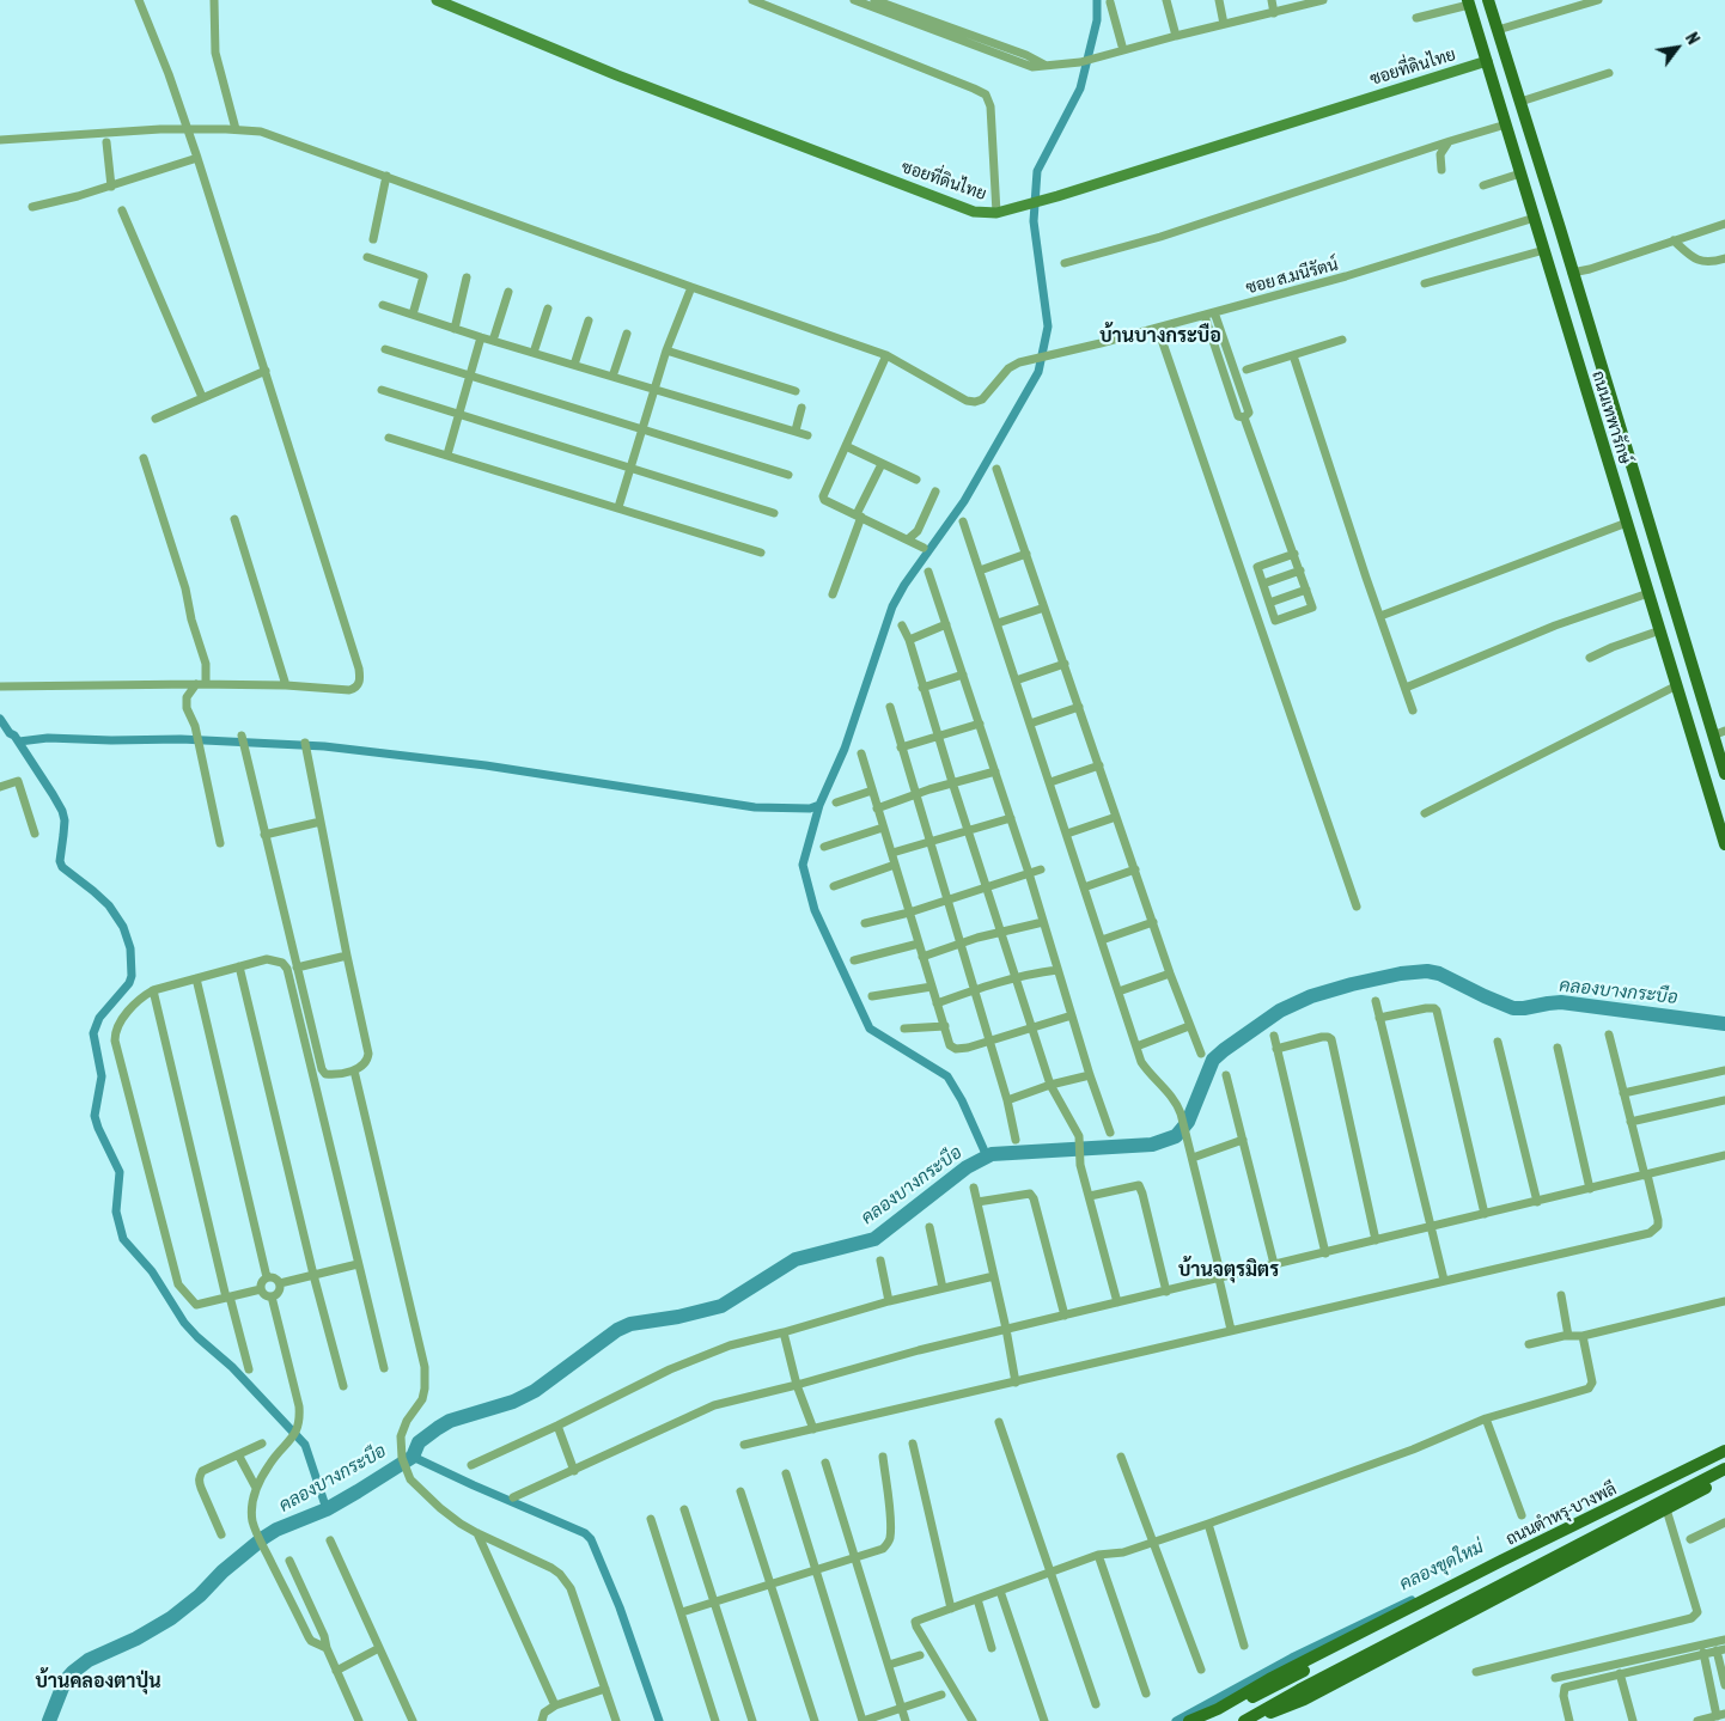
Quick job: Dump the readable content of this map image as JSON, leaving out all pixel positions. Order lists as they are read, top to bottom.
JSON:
{
  "streets": {
    "main road": ["ถนนเทพารักษ์", "ถนนตำหรุ-บางพลี"],
    "street": ["ซอยที่ดินไทย", "ซอย ส.มนีรัตน์"]
  },
  "crossings": [
    ["ซอยที่ดินไทย", "ถนนเทพารักษ์"],
    ["ซอย ส.มนีรัตน์", "ถนนเทพารักษ์"]
  ],
  "districts": ["บ้านบางกระบือ", "บ้านจตุรมิตร", "บ้านคลองตาปุ่น"],
  "water": ["คลองบางกระบือ", "คลองขุดใหม่"],
  "north": "top right"
}
